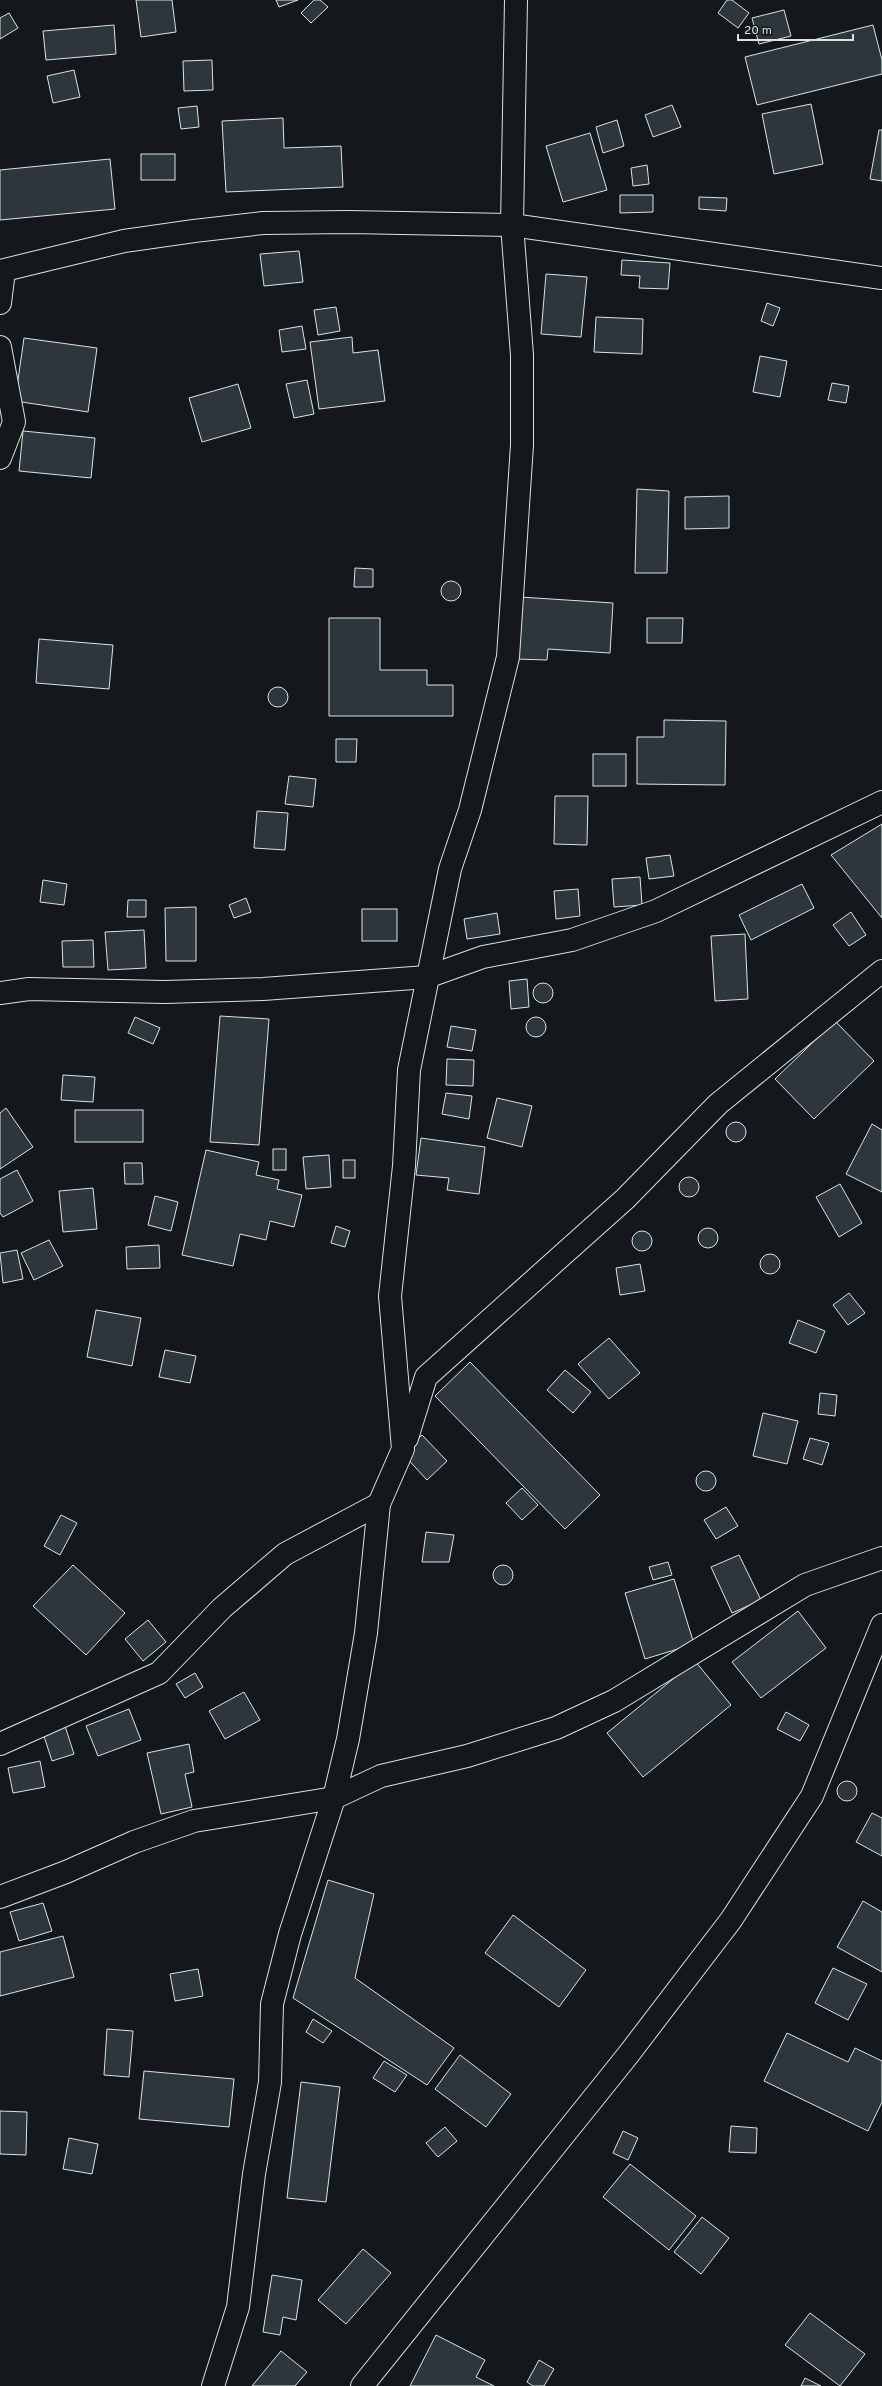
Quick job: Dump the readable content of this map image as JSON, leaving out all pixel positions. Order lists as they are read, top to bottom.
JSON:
{
  "scale_bar": "20 m"
}
